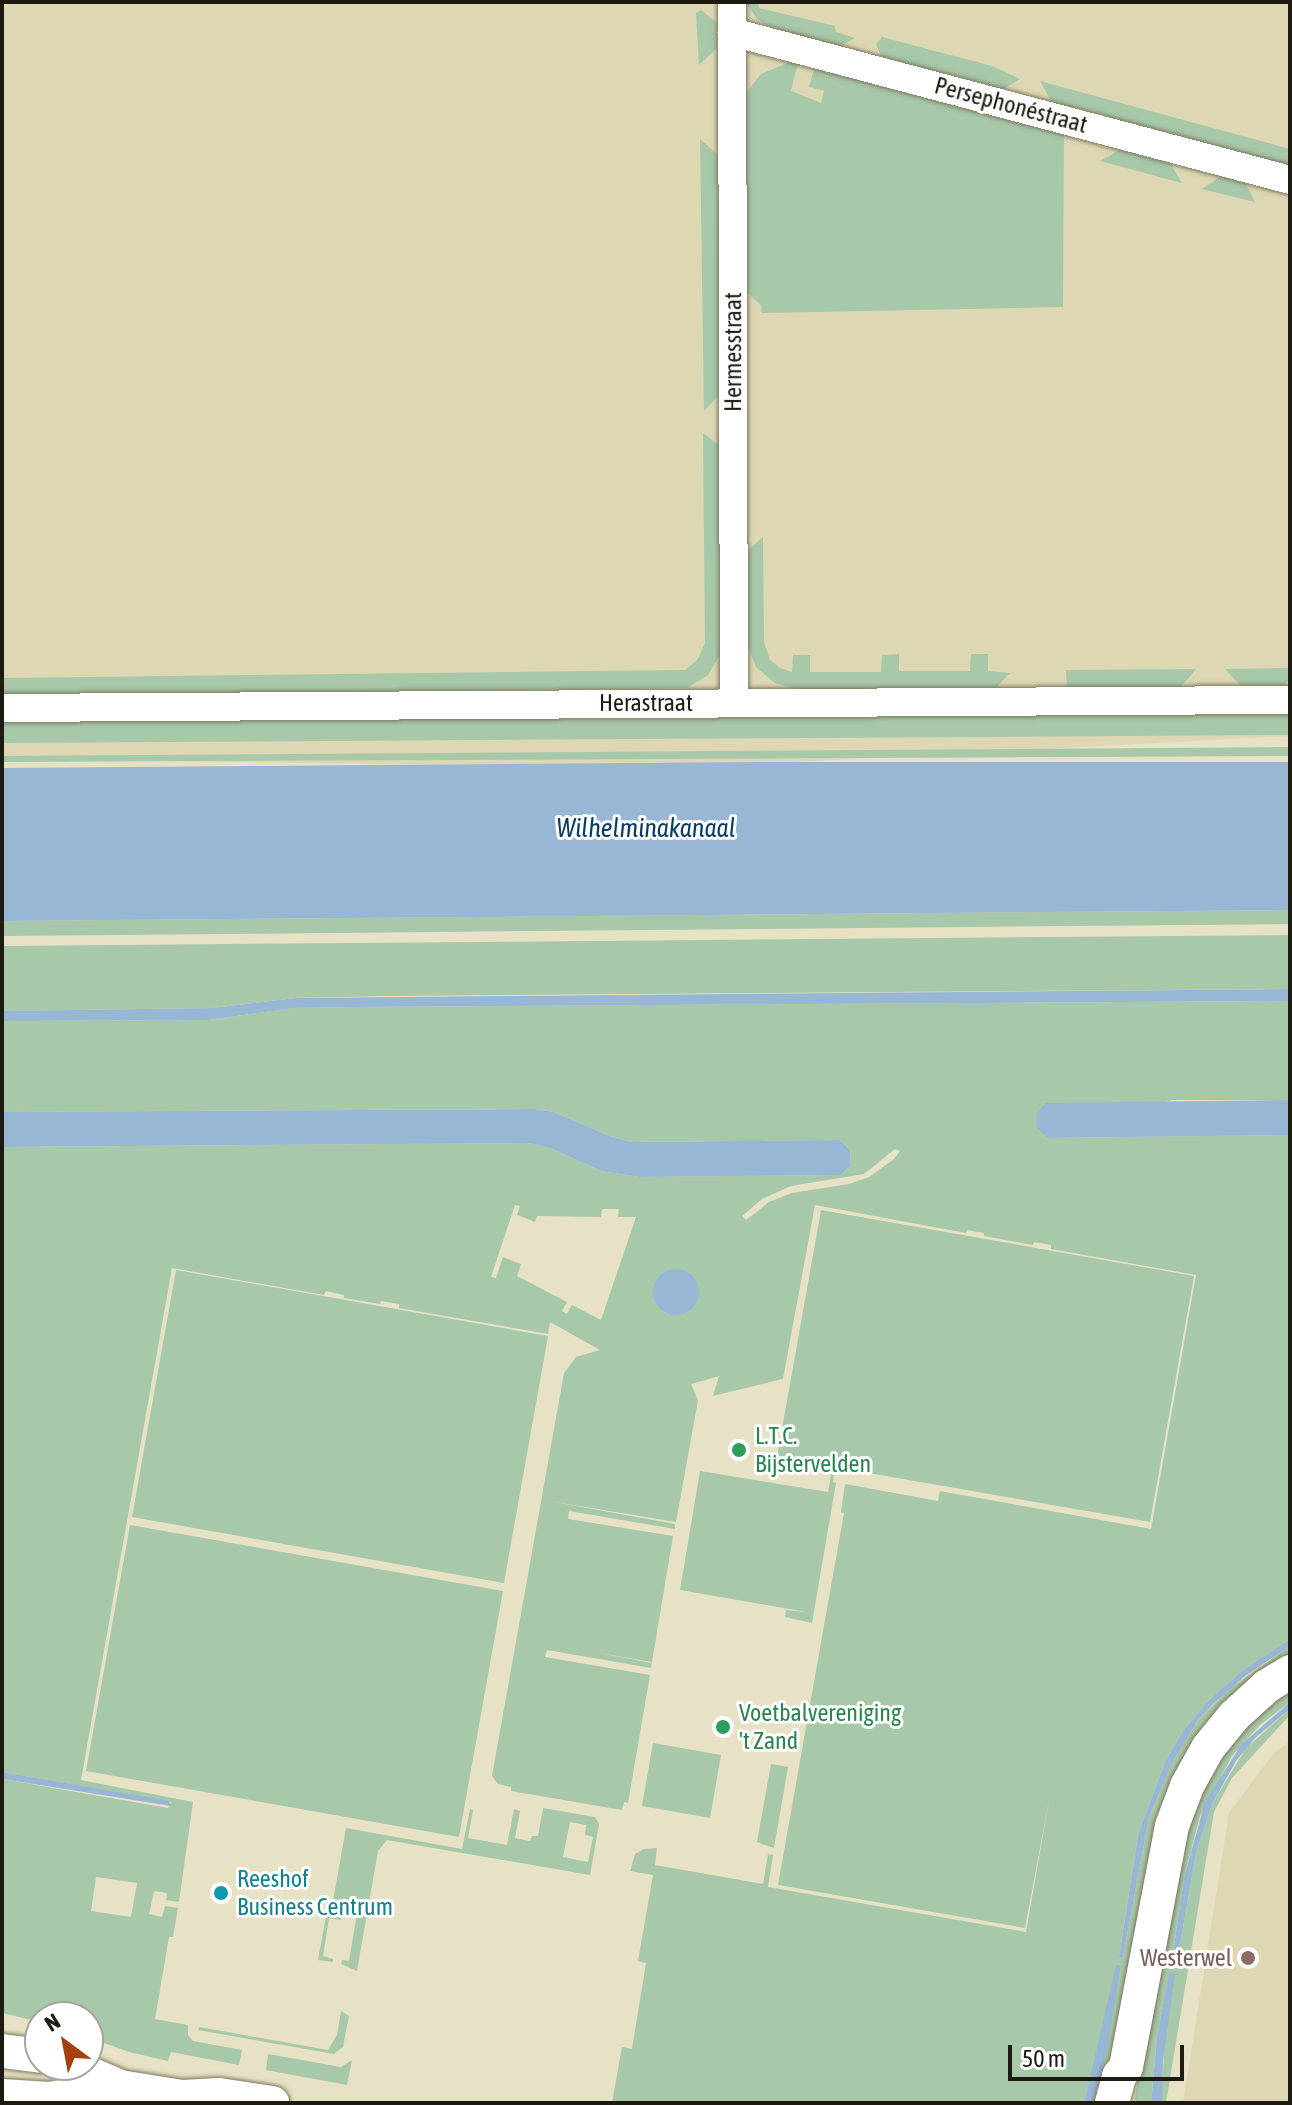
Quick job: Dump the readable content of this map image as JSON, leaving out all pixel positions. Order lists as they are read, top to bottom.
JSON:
{
  "streets": {
    "street": ["Persephonéstraat", "Hermesstraat", "Herastraat"]
  },
  "crossings": [
    ["Persephonéstraat", "Hermesstraat"],
    ["Hermesstraat", "Herastraat"]
  ],
  "water": ["Wilhelminakanaal"],
  "places": [
    "L.T.C. Bijstervelden",
    "Voetbalvereniging 't Zand",
    "Reeshof Business Centrum",
    "Westerwel"
  ],
  "scale_bar": "50 m",
  "north": "top left"
}
